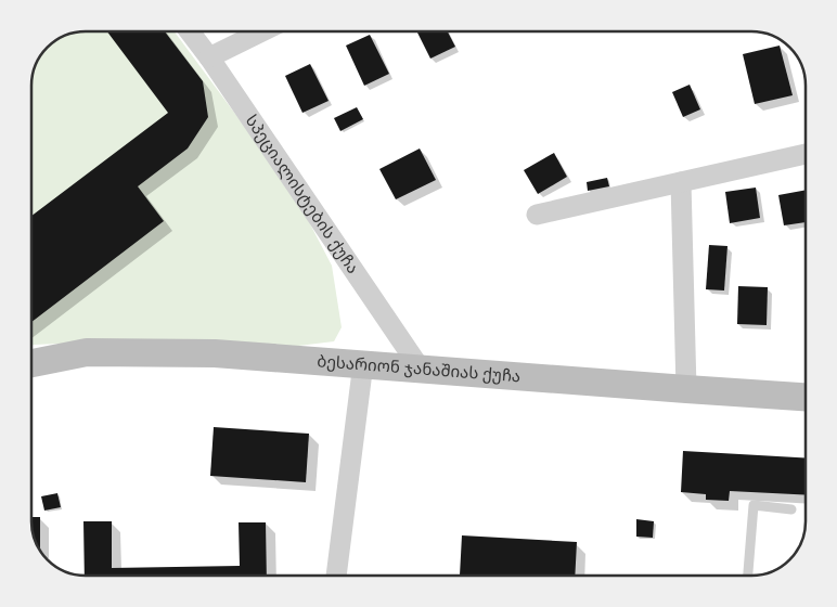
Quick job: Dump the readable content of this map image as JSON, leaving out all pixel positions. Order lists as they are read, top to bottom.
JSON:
{
  "streets": {
    "street": ["სპეციალისტების ქუჩა", "ბესარიონ ჯანაშიას ქუჩა"]
  },
  "crossings": [
    ["სპეციალისტების ქუჩა", "ბესარიონ ჯანაშიას ქუჩა"]
  ]
}
